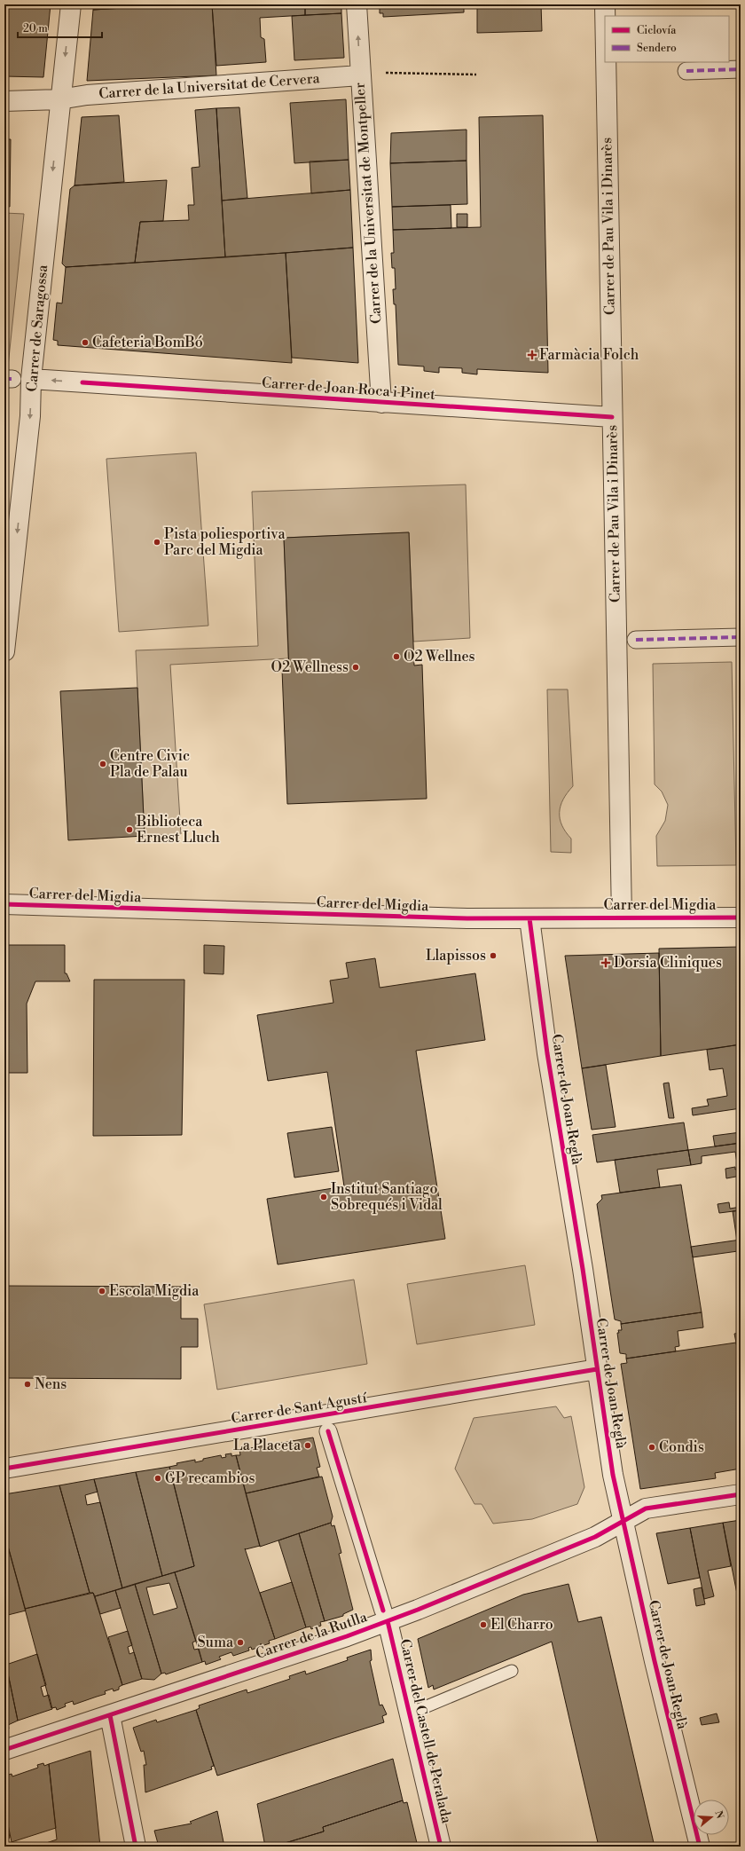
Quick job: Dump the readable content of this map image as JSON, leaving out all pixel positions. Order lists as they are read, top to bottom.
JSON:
{
  "streets": {
    "street": [
      "Carrer de la Universitat de Cervera",
      "Carrer de la Universitat de Montpeller",
      "Carrer de Pau Vila i Dinarès",
      "Carrer de Saragossa",
      "Carrer de Joan Roca i Pinet",
      "Carrer del Migdia",
      "Carrer de Joan Reglà",
      "Carrer de Sant Agustí",
      "Carrer de la Rutlla",
      "Carrer del Castell de Peralada"
    ]
  },
  "crossings": [
    ["Carrer de la Universitat de Cervera", "Carrer de la Universitat de Montpeller"],
    ["Carrer de la Universitat de Cervera", "Carrer de Saragossa"],
    ["Carrer de la Universitat de Montpeller", "Carrer de Joan Roca i Pinet"],
    ["Carrer de Pau Vila i Dinarès", "Carrer de Joan Roca i Pinet"],
    ["Carrer de Pau Vila i Dinarès", "Carrer del Migdia"],
    ["Carrer de Saragossa", "Carrer de Joan Roca i Pinet"],
    ["Carrer del Migdia", "Carrer de Joan Reglà"],
    ["Carrer de Joan Reglà", "Carrer de Sant Agustí"],
    ["Carrer de Joan Reglà", "Carrer de la Rutlla"],
    ["Carrer de la Rutlla", "Carrer del Castell de Peralada"]
  ],
  "one_way": ["Carrer de Saragossa", "Carrer de Joan Roca i Pinet"],
  "places": {
    "other": [
      "Cafeteria BomBó",
      "Pista poliesportiva Parc del Migdia",
      "O2 Wellnes",
      "O2 Wellness",
      "Centre Civic Pla de Palau",
      "Biblioteca Ernest Lluch",
      "Llapissos",
      "Institut Santiago Sobrequés i Vidal",
      "Escola Migdia",
      "Nens",
      "La Placeta",
      "Condis",
      "GP recambios",
      "El Charro",
      "Suma"
    ],
    "health": ["Farmàcia Folch", "Dorsia Cliniques"]
  },
  "legend": ["Ciclovía", "Sendero"],
  "scale_bar": "20 m",
  "north": "right"
}
